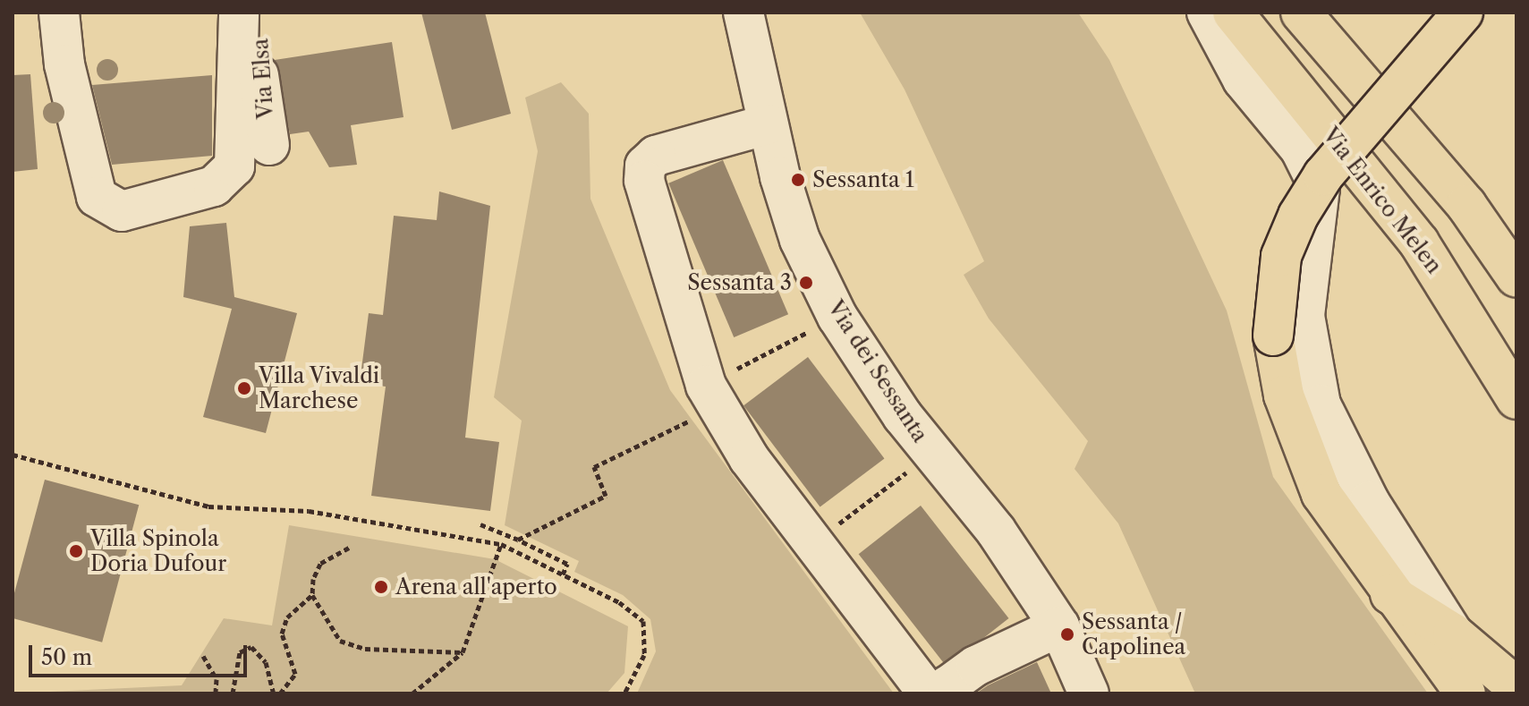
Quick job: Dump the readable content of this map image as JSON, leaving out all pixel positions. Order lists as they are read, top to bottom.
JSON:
{
  "streets": {
    "main road": ["Via Enrico Melen"],
    "street": ["Via Elsa", "Via dei Sessanta"]
  },
  "places": [
    "Sessanta 1",
    "Sessanta 3",
    "Villa Vivaldi Marchese",
    "Villa Spinola Doria Dufour",
    "Arena all'aperto",
    "Sessanta / Capolinea"
  ],
  "scale_bar": "50 m"
}
